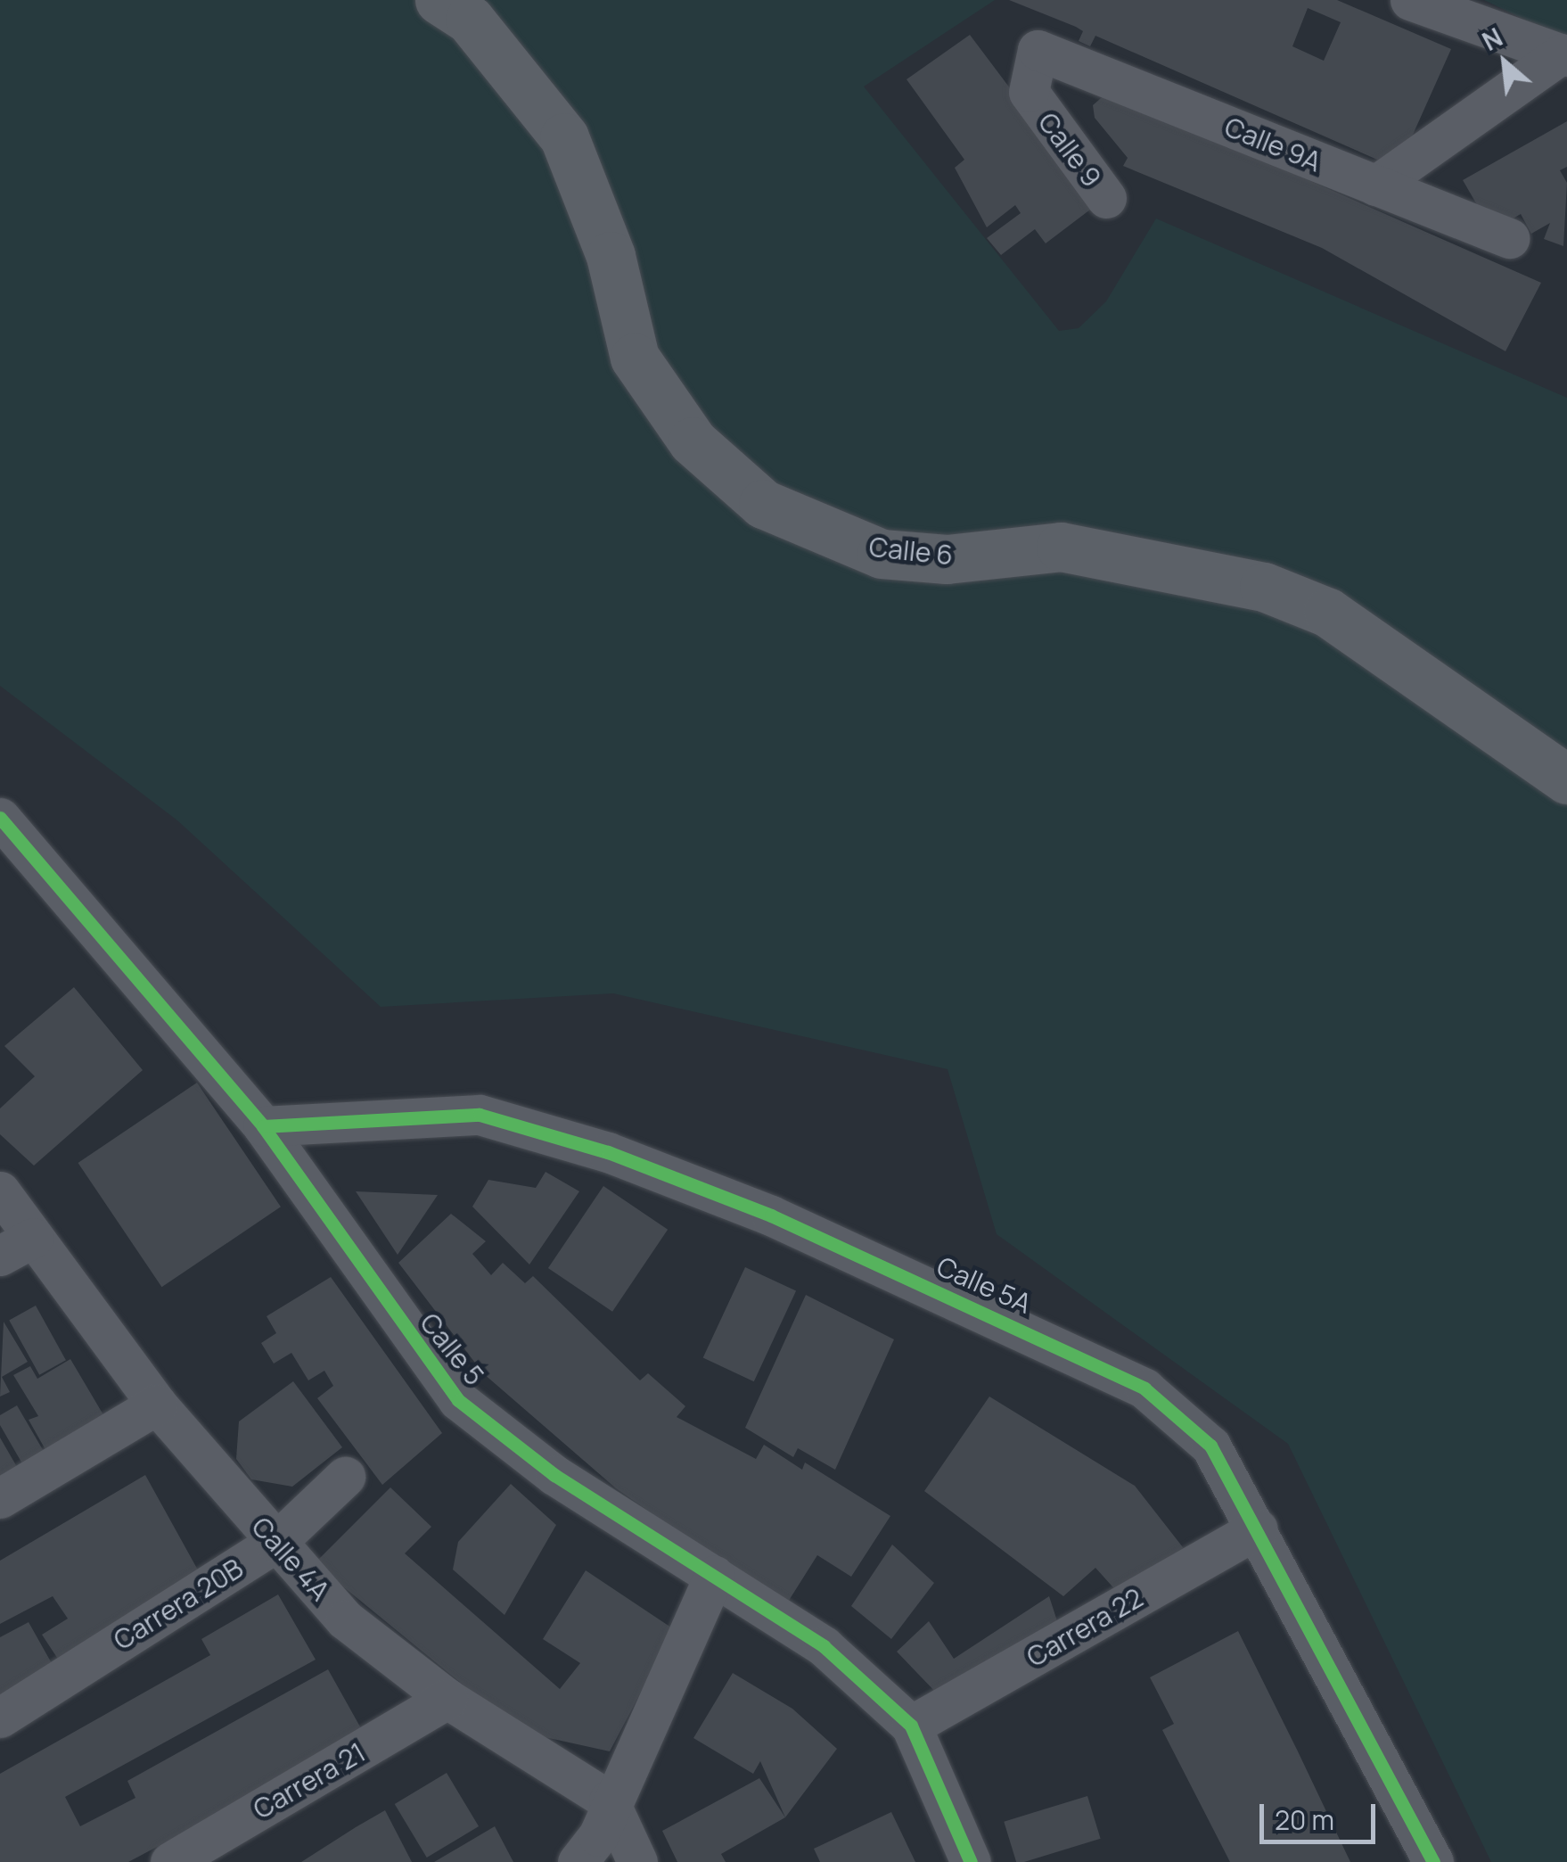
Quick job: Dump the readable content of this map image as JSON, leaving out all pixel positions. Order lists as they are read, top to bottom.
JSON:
{
  "streets": {
    "main road": ["Calle 6"],
    "street": [
      "Calle 9A",
      "Calle 9",
      "Calle 5A",
      "Calle 5",
      "Calle 4A",
      "Carrera 20B",
      "Carrera 22",
      "Carrera 21"
    ]
  },
  "crossings": [
    ["Calle 9A", "Calle 9"],
    ["Calle 5A", "Calle 5"],
    ["Calle 5A", "Carrera 22"],
    ["Calle 5", "Carrera 22"],
    ["Calle 4A", "Carrera 20B"],
    ["Calle 4A", "Carrera 21"]
  ],
  "scale_bar": "20 m",
  "north": "top left"
}
